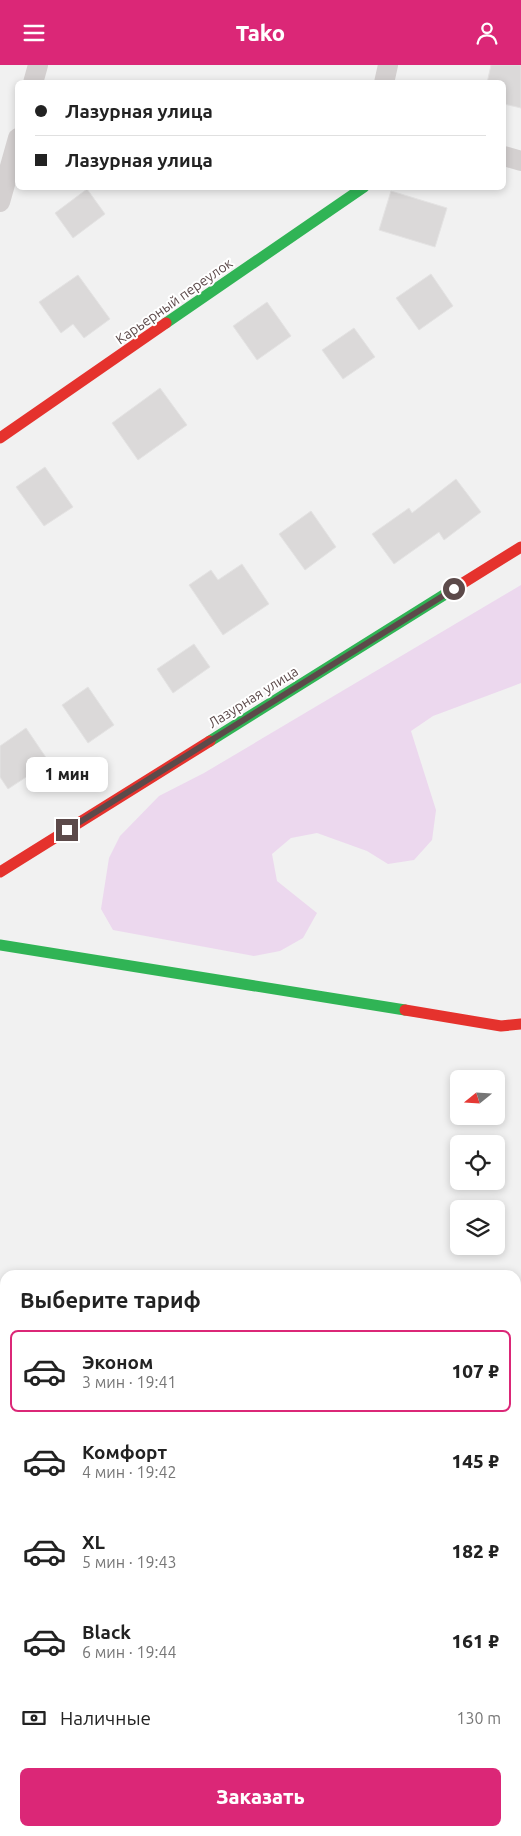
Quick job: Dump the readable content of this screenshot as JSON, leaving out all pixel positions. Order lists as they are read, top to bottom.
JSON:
{
  "streets": {
    "street": ["Карьерный переулок", "Лазурная улица"]
  },
  "north": "left",
  "page": {
    "header": "Tako",
    "banner": ["Лазурная улица", "Лазурная улица"],
    "bubble": "1 мин",
    "heading": "Выберите тариф",
    "list": [
      {
        "name": "Эконом",
        "note": "3 мин · 19:41",
        "value": "107 ₽"
      },
      {
        "name": "Комфорт",
        "note": "4 мин · 19:42",
        "value": "145 ₽"
      },
      {
        "name": "XL",
        "note": "5 мин · 19:43",
        "value": "182 ₽"
      },
      {
        "name": "Black",
        "note": "6 мин · 19:44",
        "value": "161 ₽"
      }
    ],
    "pay": ["Наличные", "130 m"],
    "buttons": "Заказать"
  }
}
